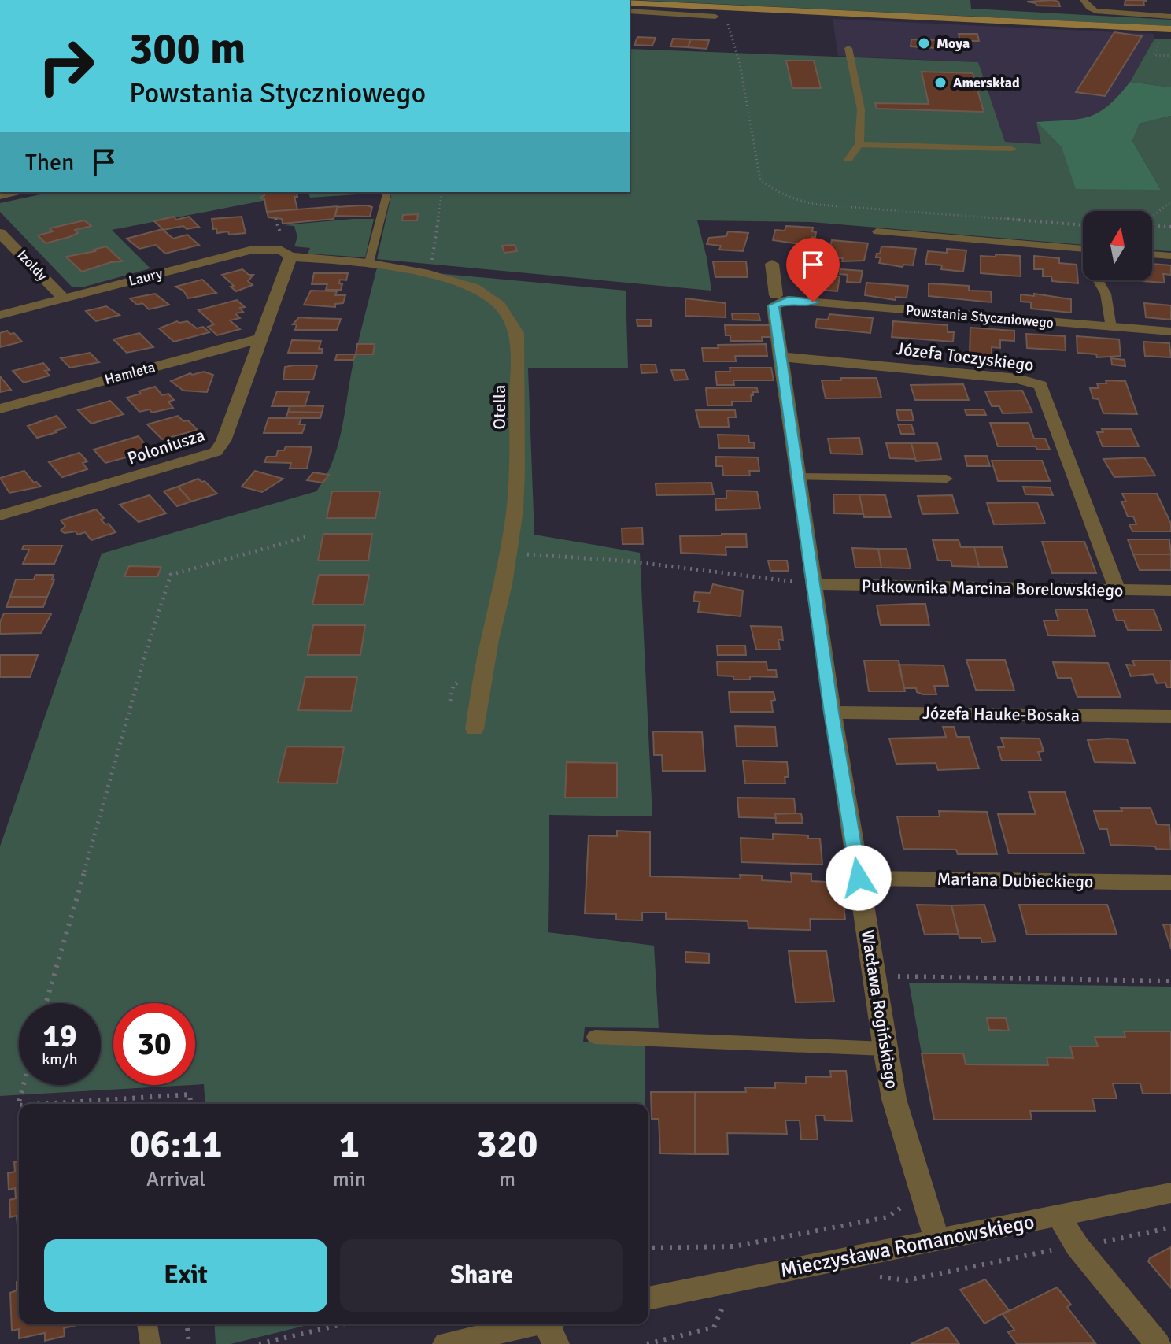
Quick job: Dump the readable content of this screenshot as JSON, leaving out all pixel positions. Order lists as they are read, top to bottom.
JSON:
{
  "streets": {
    "street": [
      "Izoldy",
      "Laury",
      "Powstania Styczniowego",
      "Józefa Toczyskiego",
      "Hamleta",
      "Otella",
      "Poloniusza",
      "Pułkownika Marcina Borelowskiego",
      "Józefa Hauke-Bosaka",
      "Mariana Dubieckiego",
      "Wacława Rogińskiego",
      "Mieczysława Romanowskiego"
    ]
  },
  "crossings": [
    ["Izoldy", "Laury"],
    ["Laury", "Otella"],
    ["Laury", "Poloniusza"],
    ["Powstania Styczniowego", "Wacława Rogińskiego"],
    ["Józefa Toczyskiego", "Pułkownika Marcina Borelowskiego"],
    ["Józefa Toczyskiego", "Wacława Rogińskiego"],
    ["Hamleta", "Poloniusza"],
    ["Otella", "Poloniusza"],
    ["Pułkownika Marcina Borelowskiego", "Wacława Rogińskiego"],
    ["Józefa Hauke-Bosaka", "Wacława Rogińskiego"],
    ["Mariana Dubieckiego", "Wacława Rogińskiego"],
    ["Wacława Rogińskiego", "Mieczysława Romanowskiego"]
  ],
  "places": ["Moya", "Amerskład"],
  "north": "top",
  "page": {
    "turn": ["300 m", "Powstania Styczniowego"],
    "then": "Then",
    "speed": "19 km/h",
    "limit": "30",
    "eta": [
      "06:11",
      "Arrival",
      "1",
      "min",
      "320",
      "m"
    ],
    "buttons": ["Exit", "Share"]
  }
}
